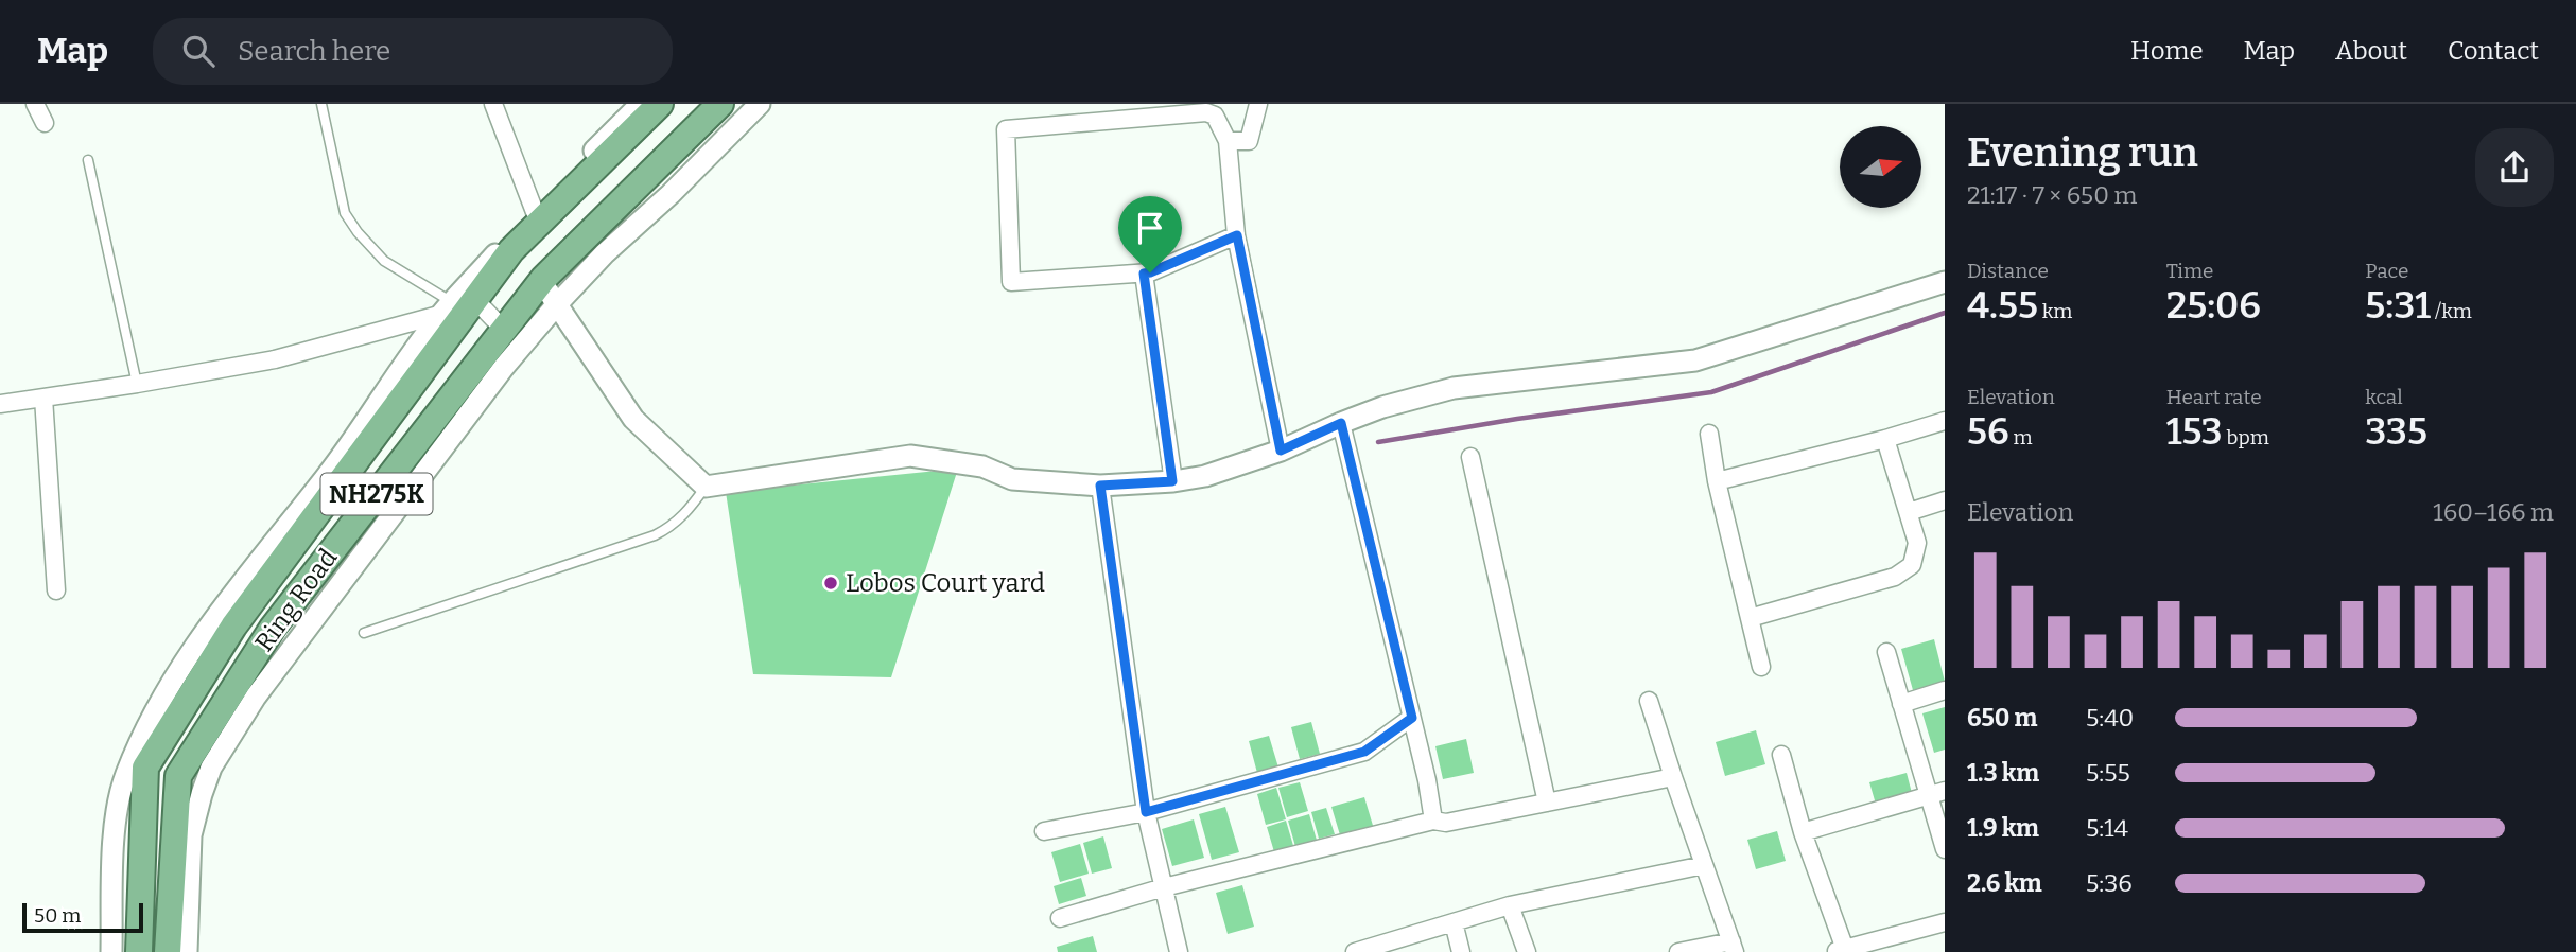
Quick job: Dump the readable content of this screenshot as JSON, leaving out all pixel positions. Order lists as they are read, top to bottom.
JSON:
{
  "streets": {
    "highway": ["NH275K", "Ring Road"]
  },
  "places": ["Lobos Court yard"],
  "scale_bar": "50 m",
  "north": "right",
  "page": {
    "header": "Map",
    "search": "Search here",
    "nav": [
      "Home",
      "Map",
      "About",
      "Contact"
    ],
    "heading": ["Evening run", "21:17 · 7 × 650 m"],
    "stats": [
      ["Distance", "4.55 km"],
      ["Time", "25:06"],
      ["Pace", "5:31 /km"],
      ["Elevation", "56 m"],
      ["Heart rate", "153 bpm"],
      ["kcal", "335"]
    ],
    "chart": ["Elevation", "160–166 m"],
    "list": [
      {
        "name": "650 m",
        "note": "5:40"
      },
      {
        "name": "1.3 km",
        "note": "5:55"
      },
      {
        "name": "1.9 km",
        "note": "5:14"
      },
      {
        "name": "2.6 km",
        "note": "5:36"
      }
    ],
    "scale": "50 m"
  }
}
